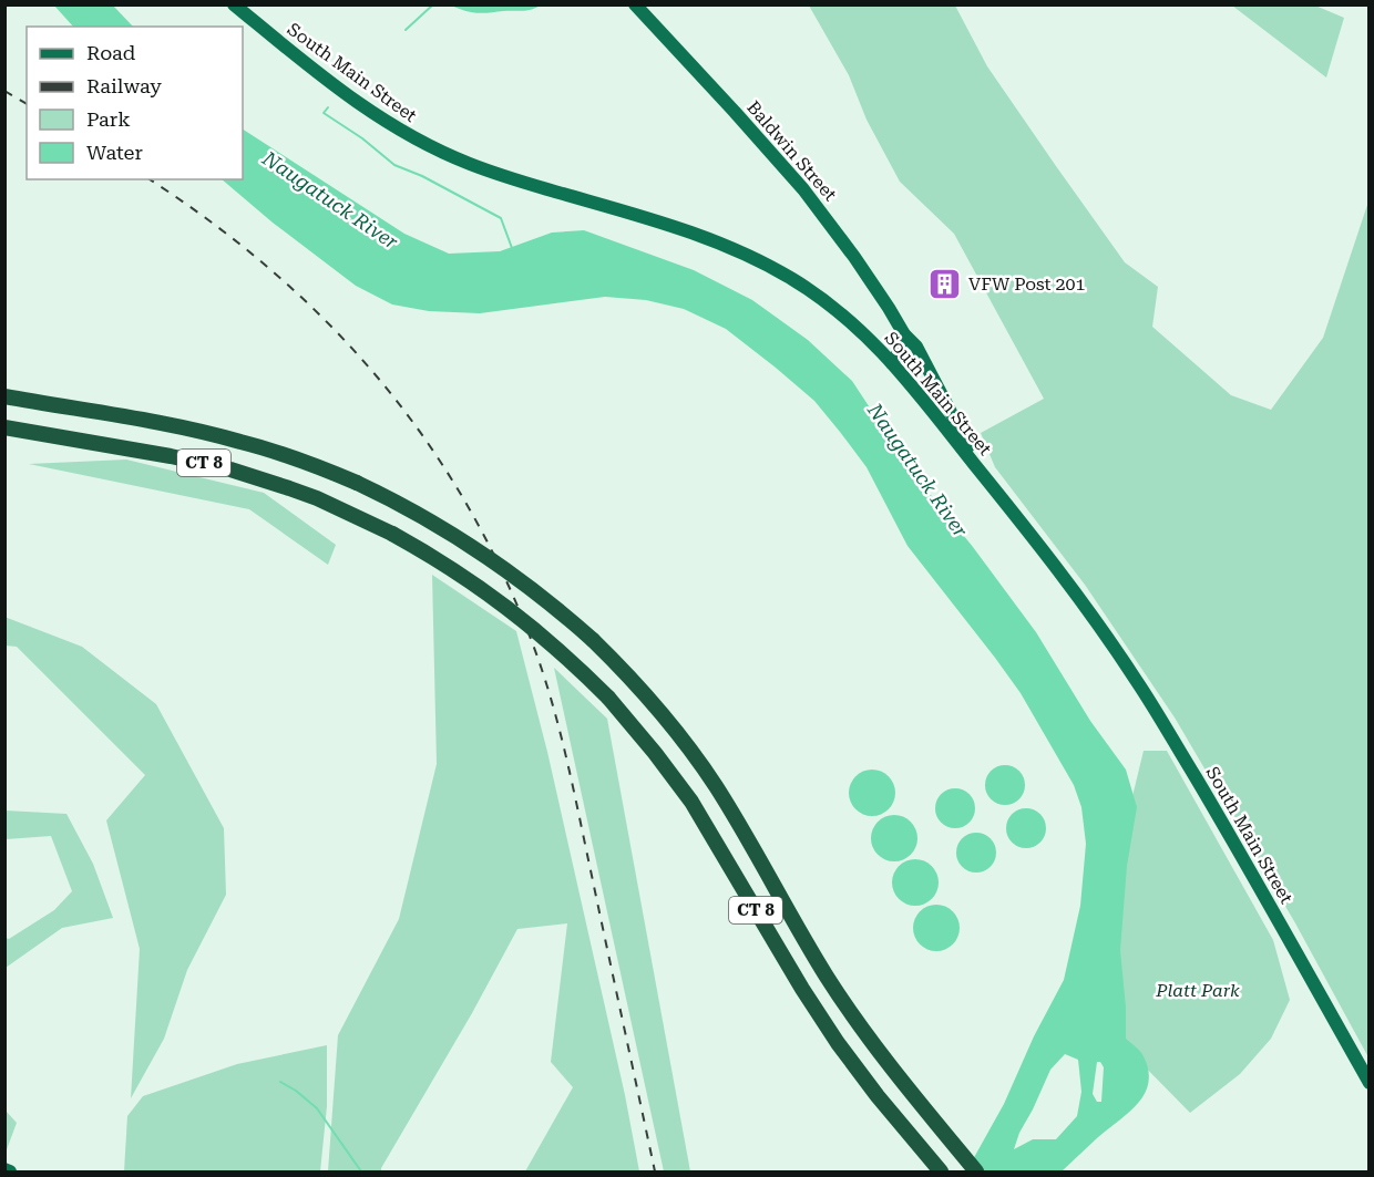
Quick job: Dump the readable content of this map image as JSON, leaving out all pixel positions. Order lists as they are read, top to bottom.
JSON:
{
  "streets": {
    "highway": ["CT 8"],
    "main road": ["South Main Street", "Baldwin Street"]
  },
  "crossings": [
    ["South Main Street", "Baldwin Street"]
  ],
  "water": ["Naugatuck River"],
  "parks": ["Platt Park"],
  "places": {
    "building": ["VFW Post 201"]
  },
  "legend": [
    "Road",
    "Railway",
    "Park",
    "Water"
  ]
}
